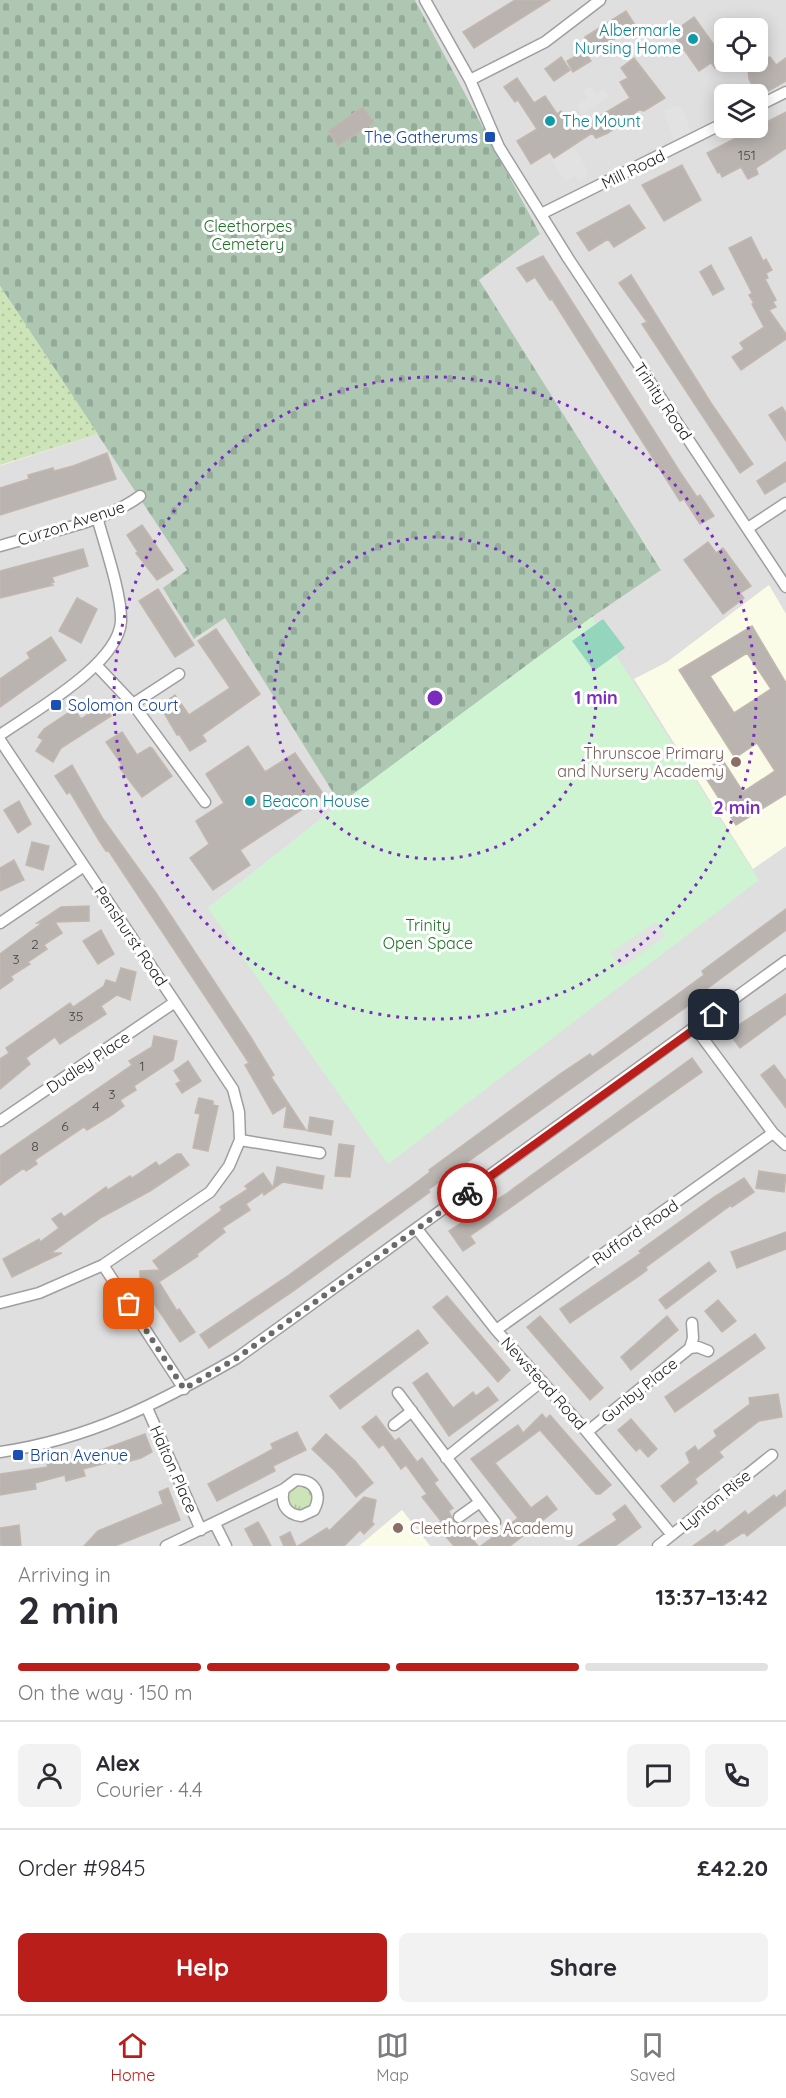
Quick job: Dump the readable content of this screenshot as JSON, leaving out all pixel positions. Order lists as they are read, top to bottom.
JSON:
{
  "streets": {
    "street": [
      "Mill Road",
      "Trinity Road",
      "Curzon Avenue",
      "Penshurst Road",
      "Dudley Place",
      "Rufford Road",
      "Newstead Road",
      "Gunby Place",
      "Halton Place",
      "Lynton Rise"
    ]
  },
  "crossings": [
    ["Mill Road", "Trinity Road"],
    ["Penshurst Road", "Dudley Place"],
    ["Rufford Road", "Newstead Road"],
    ["Newstead Road", "Gunby Place"],
    ["Newstead Road", "Lynton Rise"]
  ],
  "parks": ["Cleethorpes Cemetery", "Trinity Open Space"],
  "places": {
    "other": [
      "Albermarle Nursing Home",
      "The Mount",
      "Thrunscoe Primary and Nursery Academy",
      "Beacon House",
      "Cleethorpes Academy"
    ],
    "transit": ["The Gatherums", "Solomon Court", "Brian Avenue"]
  },
  "house_numbers": [
    "151",
    "2",
    "3",
    "35",
    "1",
    "3",
    "4",
    "6",
    "8"
  ],
  "page": {
    "heading": ["2 min", "Arriving in", "13:37–13:42"],
    "panel": [
      "Alex",
      "Courier · 4.4",
      "Order #9845",
      "£42.20"
    ],
    "bar": "On the way · 150 m",
    "buttons": ["Help", "Share"],
    "tabs": ["Home", "Map", "Saved"]
  },
  "rings": ["1 min", "2 min"]
}
